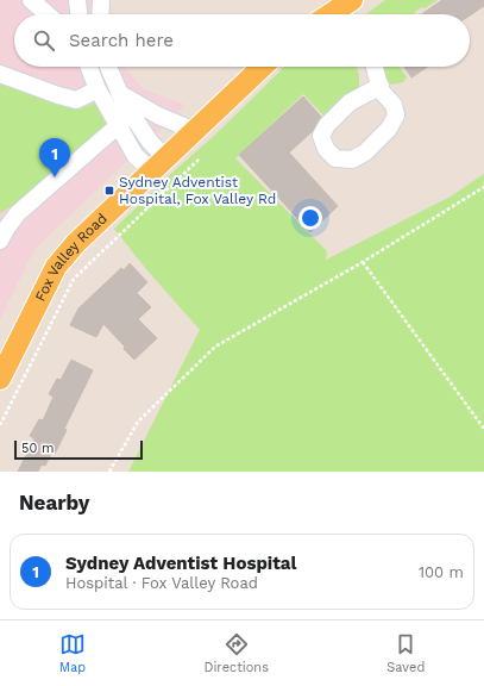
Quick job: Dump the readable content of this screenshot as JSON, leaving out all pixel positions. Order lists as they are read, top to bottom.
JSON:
{
  "streets": {
    "main road": ["Fox Valley Road"]
  },
  "places": {
    "transit": ["Sydney Adventist Hospital, Fox Valley Rd"]
  },
  "scale_bar": "50 m",
  "page": {
    "search": "Search here",
    "pins": "1",
    "scale": "50 m",
    "heading": "Nearby",
    "list": [
      {
        "mark": "1",
        "name": "Sydney Adventist Hospital",
        "note": "Hospital · Fox Valley Road",
        "value": "100 m"
      }
    ],
    "nav": ["Map", "Directions", "Saved"]
  }
}
